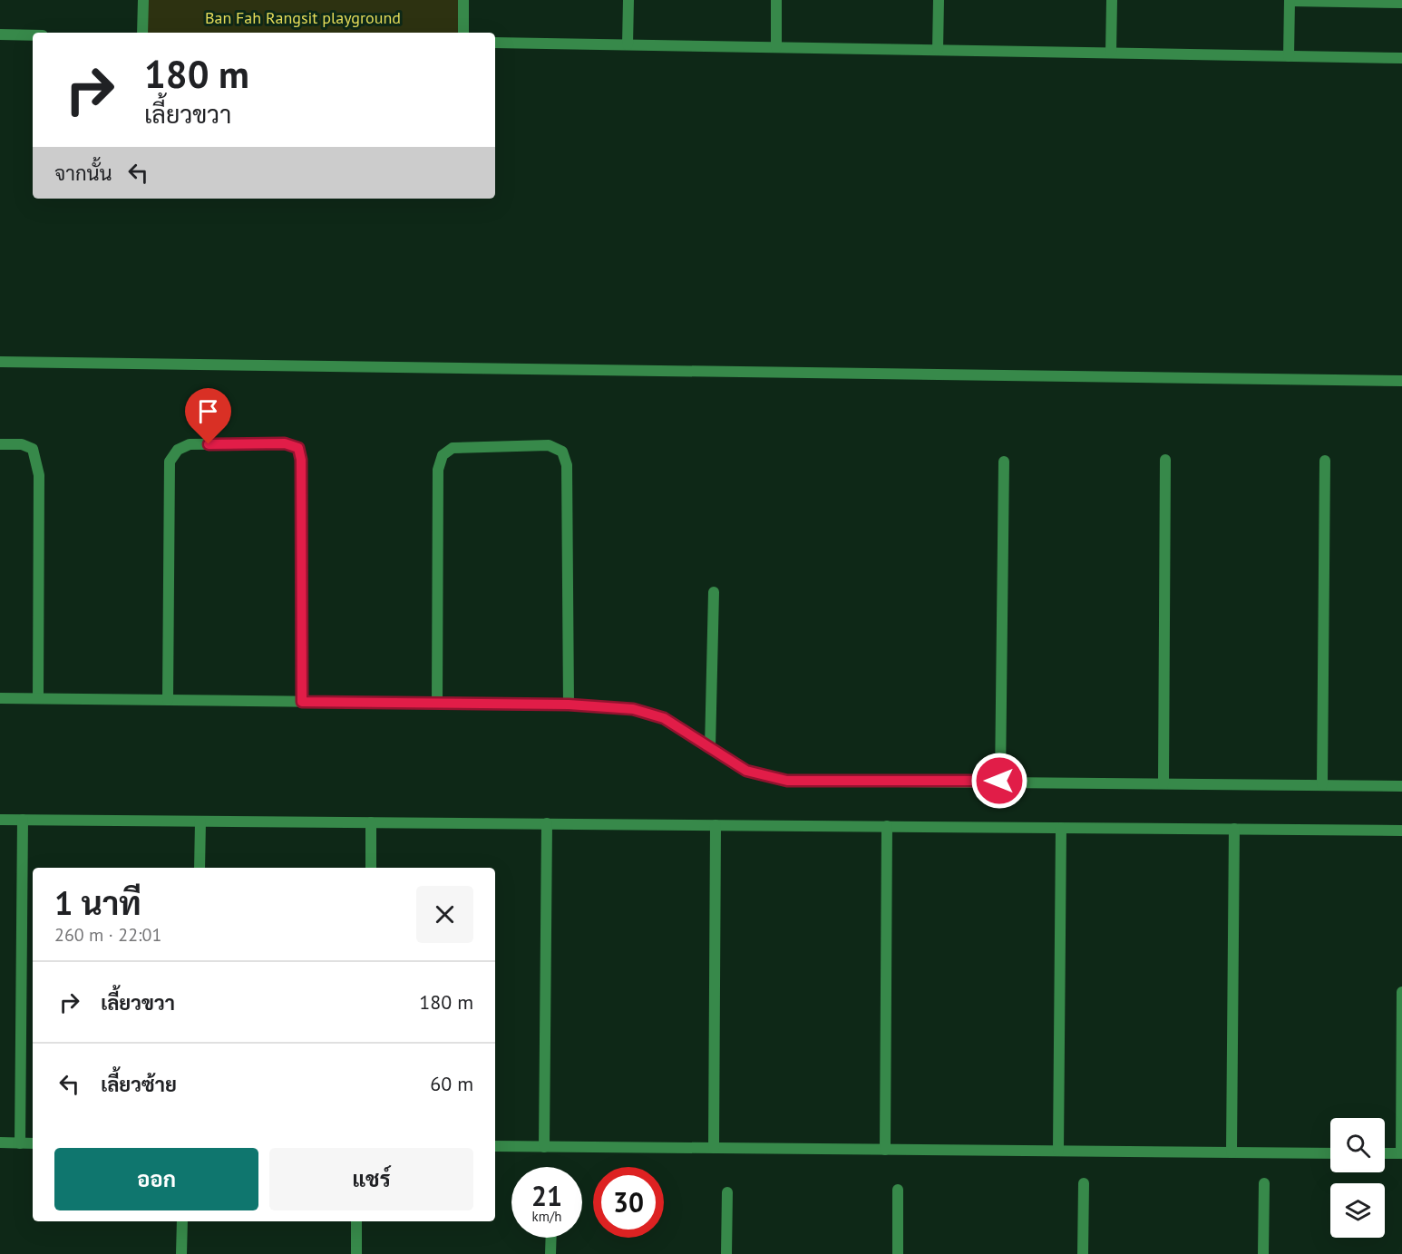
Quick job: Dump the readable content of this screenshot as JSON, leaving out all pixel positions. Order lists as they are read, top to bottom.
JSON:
{
  "parks": ["Ban Fah Rangsit playground"],
  "page": {
    "turn": ["180 m", "เลี้ยวขวา"],
    "then": "จากนั้น",
    "heading": ["1 นาที", "260 m · 22:01"],
    "list": [
      {
        "name": "เลี้ยวขวา",
        "value": "180 m"
      },
      {
        "name": "เลี้ยวซ้าย",
        "value": "60 m"
      }
    ],
    "buttons": ["ออก", "แชร์"],
    "speed": "21 km/h",
    "limit": "30"
  }
}
